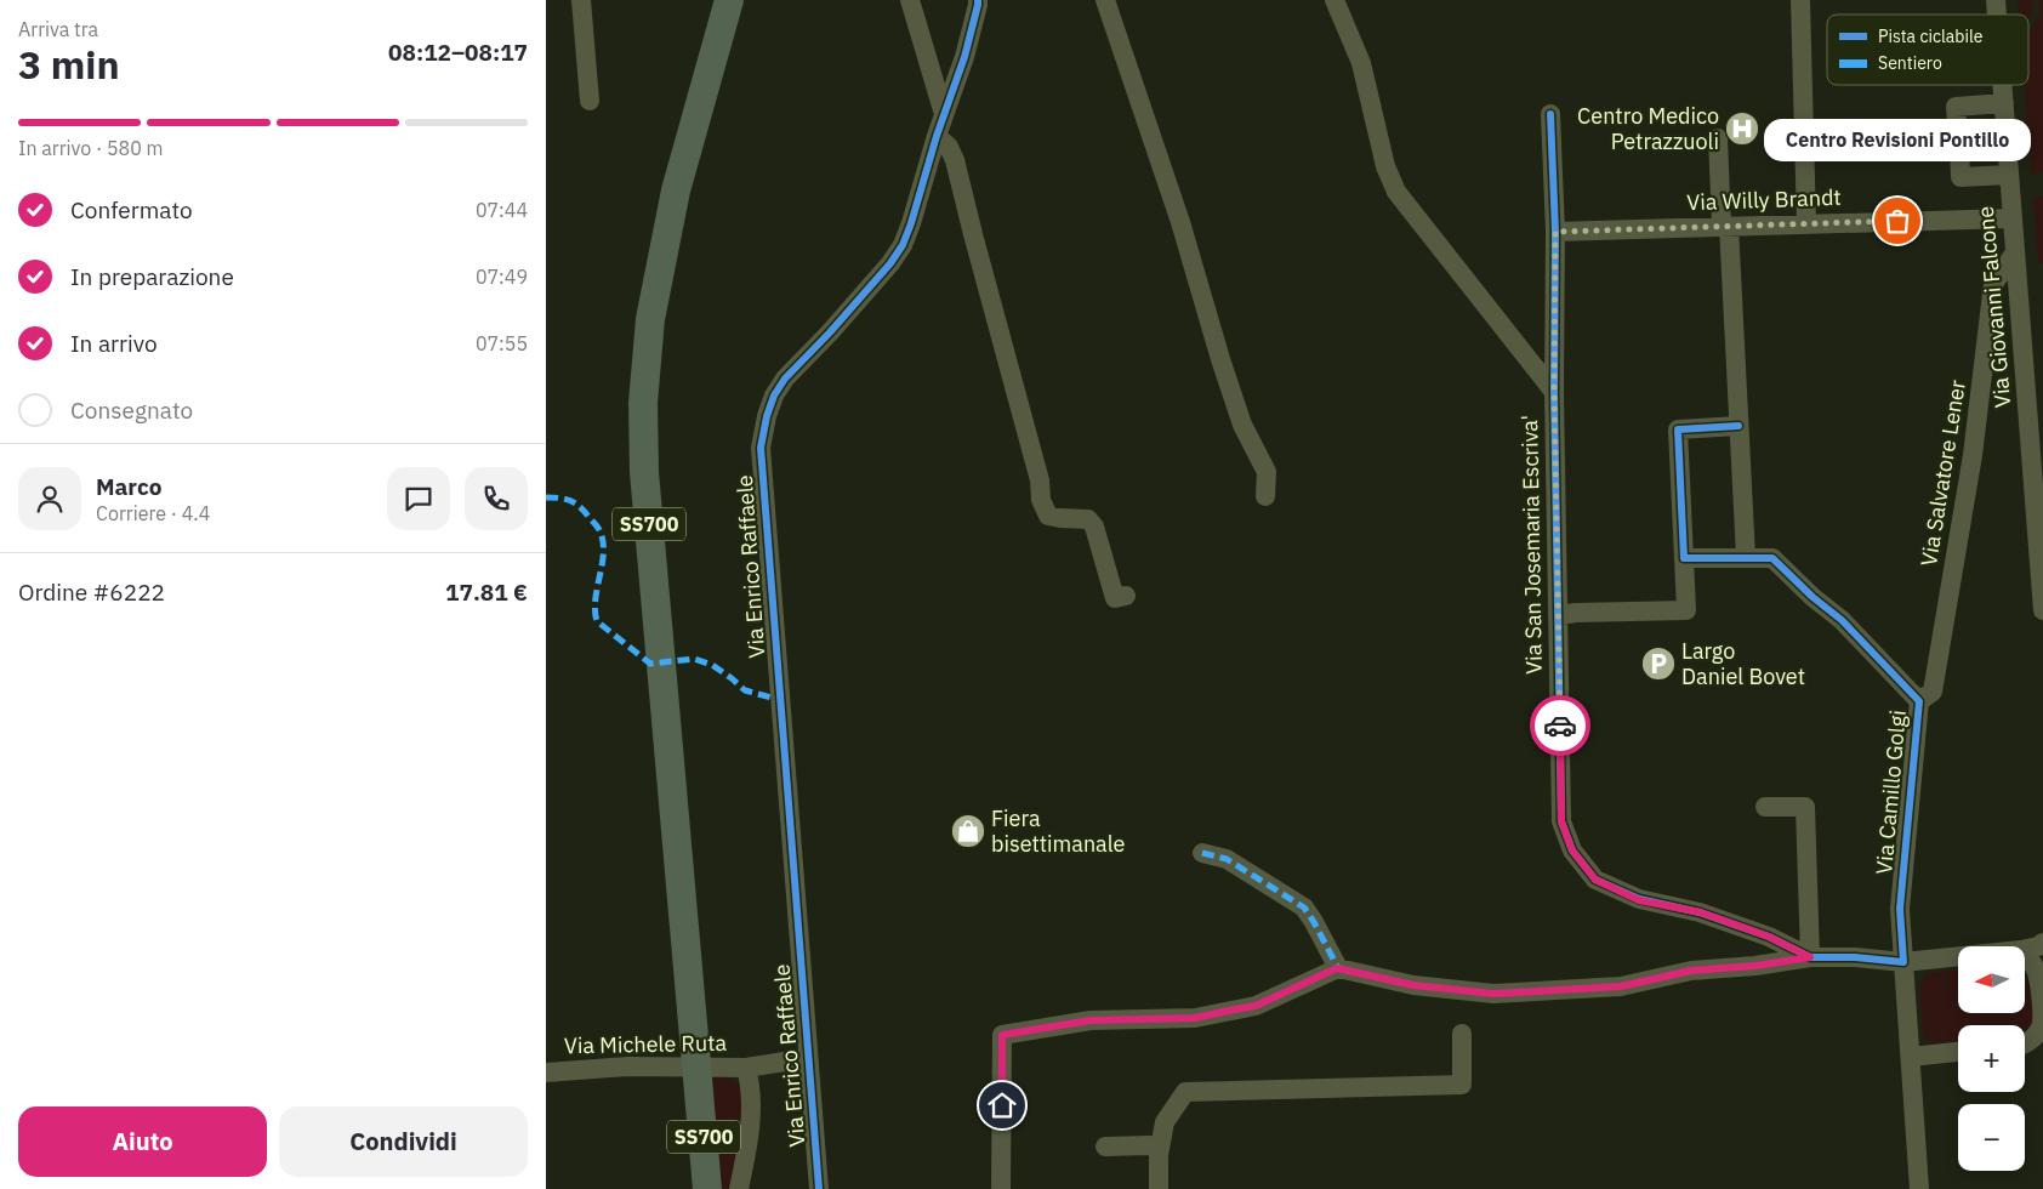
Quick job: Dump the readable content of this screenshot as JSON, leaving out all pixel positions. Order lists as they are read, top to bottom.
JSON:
{
  "streets": {
    "highway": ["SS700"],
    "street": [
      "Via Willy Brandt",
      "Via Giovanni Falcone",
      "Via Salvatore Lener",
      "Via San Josemaria Escriva'",
      "Via Enrico Raffaele",
      "Via Camillo Golgi",
      "Via Michele Ruta"
    ]
  },
  "crossings": [
    ["Via Willy Brandt", "Via Giovanni Falcone"],
    ["Via Willy Brandt", "Via San Josemaria Escriva'"],
    ["Via Giovanni Falcone", "Via Salvatore Lener"],
    ["Via Salvatore Lener", "Via Camillo Golgi"],
    ["Via San Josemaria Escriva'", "Via Camillo Golgi"],
    ["Via Enrico Raffaele", "Via Michele Ruta"]
  ],
  "places": {
    "hospital": ["Centro Medico Petrazzuoli"],
    "other": ["Centro Revisioni Pontillo"],
    "parking": ["Largo Daniel Bovet"],
    "shop": ["Fiera bisettimanale"]
  },
  "legend": ["Pista ciclabile", "Sentiero"],
  "north": "left",
  "page": {
    "heading": ["3 min", "Arriva tra", "08:12–08:17"],
    "panel": [
      "Marco",
      "Corriere · 4.4",
      "Ordine #6222",
      "17.81 €"
    ],
    "bar": "In arrivo · 580 m",
    "bubble": "Centro Revisioni Pontillo",
    "list": [
      ["Confermato", "07:44"],
      ["In preparazione", "07:49"],
      ["In arrivo", "07:55"],
      "Consegnato"
    ],
    "map_buttons": ["+", "−"],
    "buttons": ["Aiuto", "Condividi"]
  }
}
